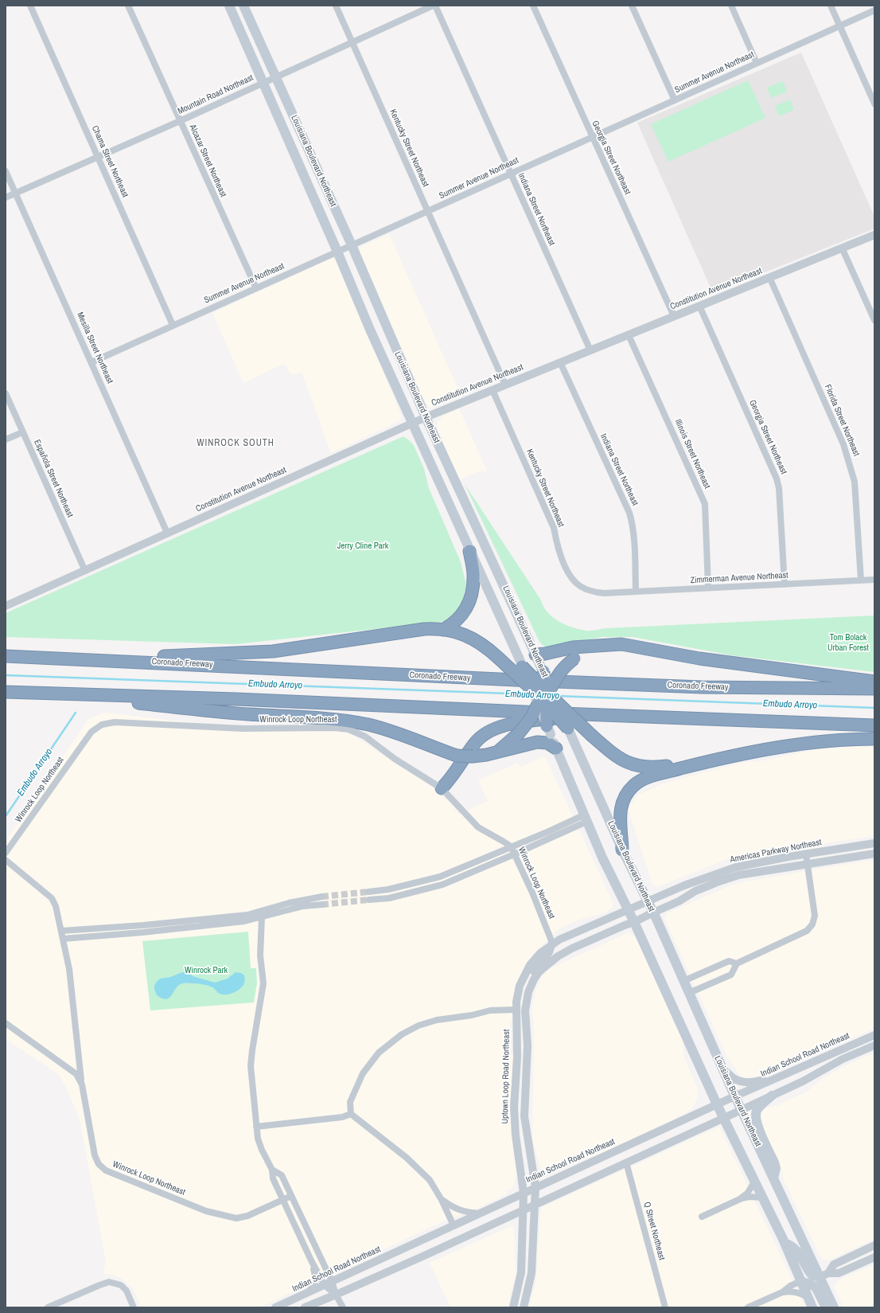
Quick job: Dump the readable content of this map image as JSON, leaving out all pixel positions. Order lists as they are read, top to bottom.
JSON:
{
  "streets": {
    "highway": ["Coronado Freeway"],
    "main road": ["Louisiana Boulevard Northeast"],
    "street": [
      "Summer Avenue Northeast",
      "Mountain Road Northeast",
      "Kentucky Street Northeast",
      "Georgia Street Northeast",
      "Alcazar Street Northeast",
      "Chama Street Northeast",
      "Indiana Street Northeast",
      "Constitution Avenue Northeast",
      "Mesilla Street Northeast",
      "Florida Street Northeast",
      "Illinois Street Northeast",
      "Española Street Northeast",
      "Zimmerman Avenue Northeast",
      "Winrock Loop Northeast",
      "Americas Parkway Northeast",
      "Indian School Road Northeast",
      "Uptown Loop Road Northeast",
      "Q Street Northeast"
    ]
  },
  "crossings": [
    ["Summer Avenue Northeast", "Kentucky Street Northeast"],
    ["Summer Avenue Northeast", "Georgia Street Northeast"],
    ["Summer Avenue Northeast", "Alcazar Street Northeast"],
    ["Summer Avenue Northeast", "Louisiana Boulevard Northeast"],
    ["Summer Avenue Northeast", "Chama Street Northeast"],
    ["Summer Avenue Northeast", "Indiana Street Northeast"],
    ["Summer Avenue Northeast", "Mesilla Street Northeast"],
    ["Mountain Road Northeast", "Kentucky Street Northeast"],
    ["Mountain Road Northeast", "Alcazar Street Northeast"],
    ["Mountain Road Northeast", "Louisiana Boulevard Northeast"],
    ["Mountain Road Northeast", "Chama Street Northeast"],
    ["Mountain Road Northeast", "Indiana Street Northeast"],
    ["Mountain Road Northeast", "Mesilla Street Northeast"],
    ["Kentucky Street Northeast", "Constitution Avenue Northeast"],
    ["Kentucky Street Northeast", "Zimmerman Avenue Northeast"],
    ["Georgia Street Northeast", "Constitution Avenue Northeast"],
    ["Georgia Street Northeast", "Zimmerman Avenue Northeast"],
    ["Louisiana Boulevard Northeast", "Constitution Avenue Northeast"],
    ["Louisiana Boulevard Northeast", "Americas Parkway Northeast"],
    ["Louisiana Boulevard Northeast", "Indian School Road Northeast"],
    ["Louisiana Boulevard Northeast", "Uptown Loop Road Northeast"],
    ["Indiana Street Northeast", "Constitution Avenue Northeast"],
    ["Indiana Street Northeast", "Zimmerman Avenue Northeast"],
    ["Constitution Avenue Northeast", "Mesilla Street Northeast"],
    ["Constitution Avenue Northeast", "Florida Street Northeast"],
    ["Constitution Avenue Northeast", "Illinois Street Northeast"],
    ["Constitution Avenue Northeast", "Española Street Northeast"],
    ["Florida Street Northeast", "Zimmerman Avenue Northeast"],
    ["Illinois Street Northeast", "Zimmerman Avenue Northeast"],
    ["Winrock Loop Northeast", "Uptown Loop Road Northeast"],
    ["Americas Parkway Northeast", "Uptown Loop Road Northeast"],
    ["Indian School Road Northeast", "Uptown Loop Road Northeast"]
  ],
  "districts": ["WINROCK SOUTH"],
  "water": ["Embudo Arroyo"],
  "parks": ["Jerry Cline Park", "Tom Bolack Urban Forest", "Winrock Park"]
}
